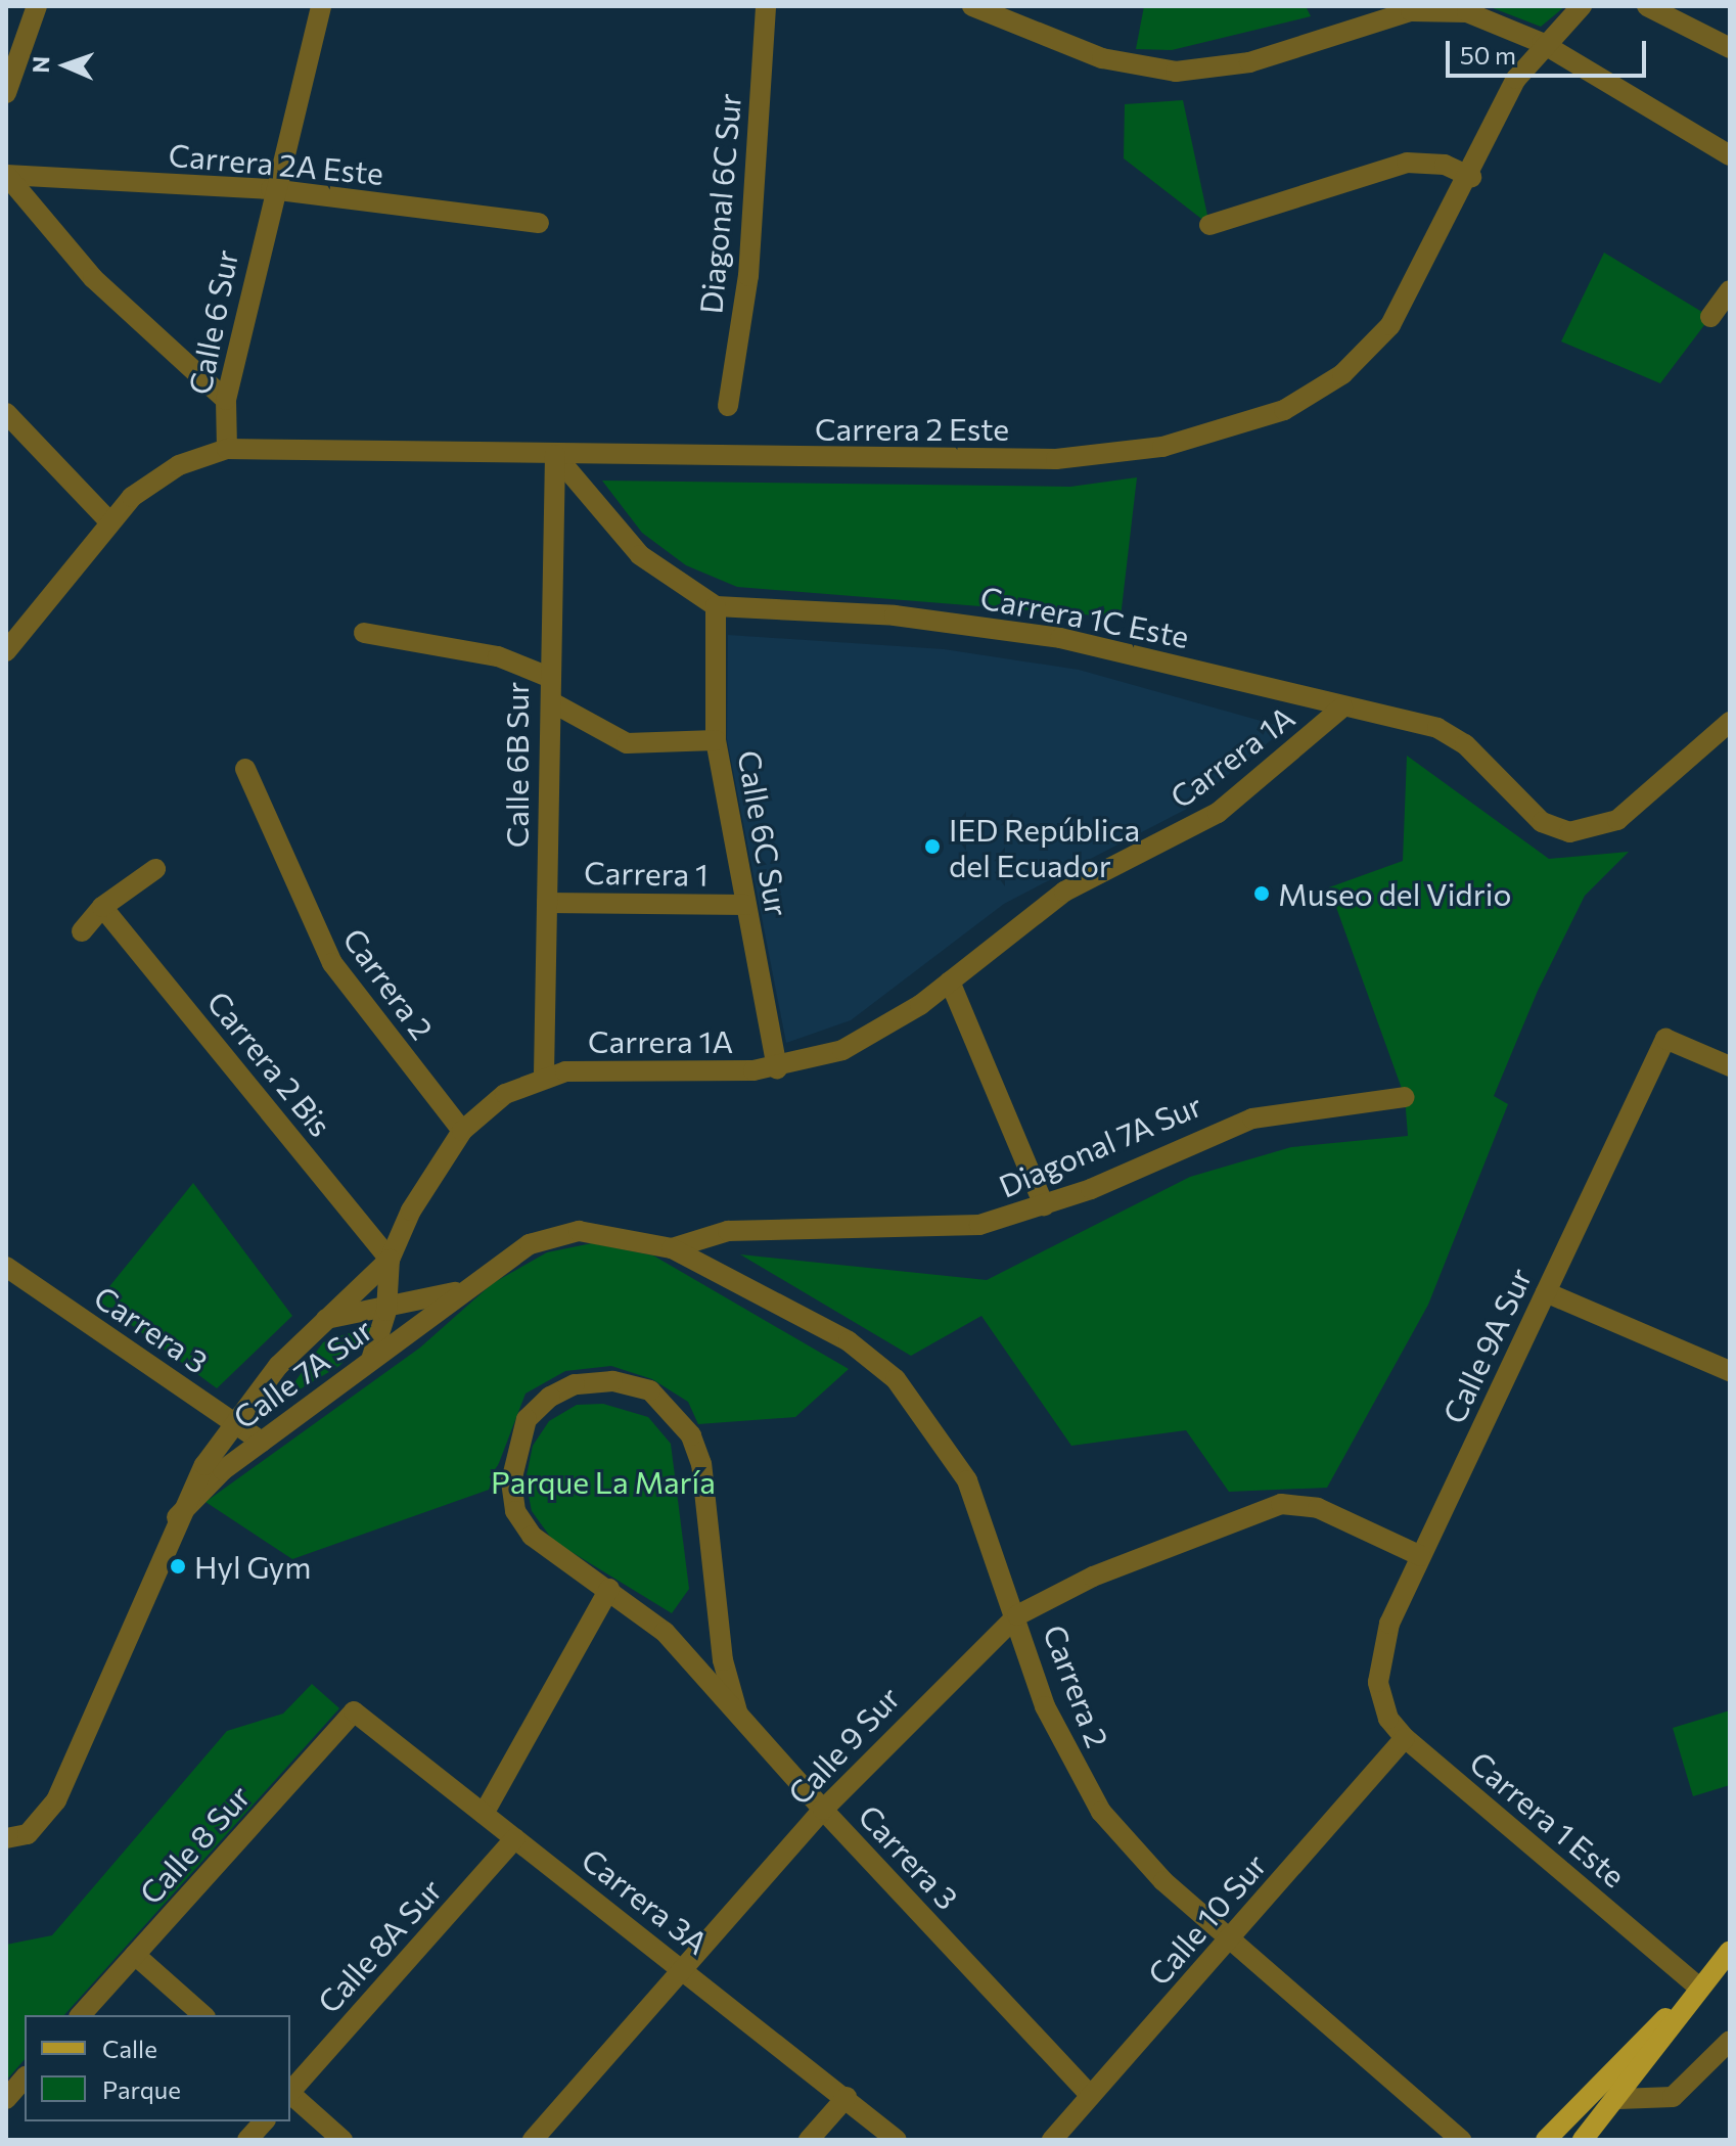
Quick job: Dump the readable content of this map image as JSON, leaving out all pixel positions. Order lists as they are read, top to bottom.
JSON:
{
  "streets": {
    "street": [
      "Carrera 2A Este",
      "Diagonal 6C Sur",
      "Calle 6 Sur",
      "Carrera 2 Este",
      "Carrera 1C Este",
      "Carrera 1A",
      "Calle 6B Sur",
      "Calle 6C Sur",
      "Carrera 1",
      "Carrera 2",
      "Carrera 2 Bis",
      "Diagonal 7A Sur",
      "Carrera 3",
      "Calle 9A Sur",
      "Calle 7A Sur",
      "Calle 9 Sur",
      "Carrera 1 Este",
      "Calle 8 Sur",
      "Carrera 3A",
      "Calle 10 Sur",
      "Calle 8A Sur"
    ]
  },
  "crossings": [
    ["Carrera 2A Este", "Calle 6 Sur"],
    ["Calle 6 Sur", "Carrera 2 Este"],
    ["Carrera 2 Este", "Carrera 1C Este"],
    ["Carrera 2 Este", "Calle 6B Sur"],
    ["Carrera 1C Este", "Carrera 1A"],
    ["Carrera 1C Este", "Calle 6B Sur"],
    ["Carrera 1C Este", "Calle 6C Sur"],
    ["Carrera 1A", "Calle 6B Sur"],
    ["Carrera 1A", "Calle 6C Sur"],
    ["Calle 6B Sur", "Carrera 1"],
    ["Calle 6C Sur", "Carrera 1"],
    ["Carrera 2", "Diagonal 7A Sur"],
    ["Carrera 2", "Calle 7A Sur"],
    ["Carrera 2", "Calle 9 Sur"],
    ["Carrera 2", "Calle 10 Sur"],
    ["Diagonal 7A Sur", "Calle 7A Sur"],
    ["Carrera 3", "Calle 7A Sur"],
    ["Carrera 3", "Calle 9 Sur"],
    ["Carrera 3", "Calle 10 Sur"],
    ["Calle 9A Sur", "Calle 9 Sur"],
    ["Calle 9A Sur", "Carrera 1 Este"],
    ["Calle 9 Sur", "Carrera 3A"],
    ["Carrera 1 Este", "Calle 10 Sur"],
    ["Calle 8 Sur", "Carrera 3A"],
    ["Carrera 3A", "Calle 8A Sur"]
  ],
  "parks": ["Parque La María"],
  "places": ["IED República del Ecuador", "Museo del Vidrio", "Hyl Gym"],
  "legend": ["Calle", "Parque"],
  "scale_bar": "50 m",
  "north": "left"
}
